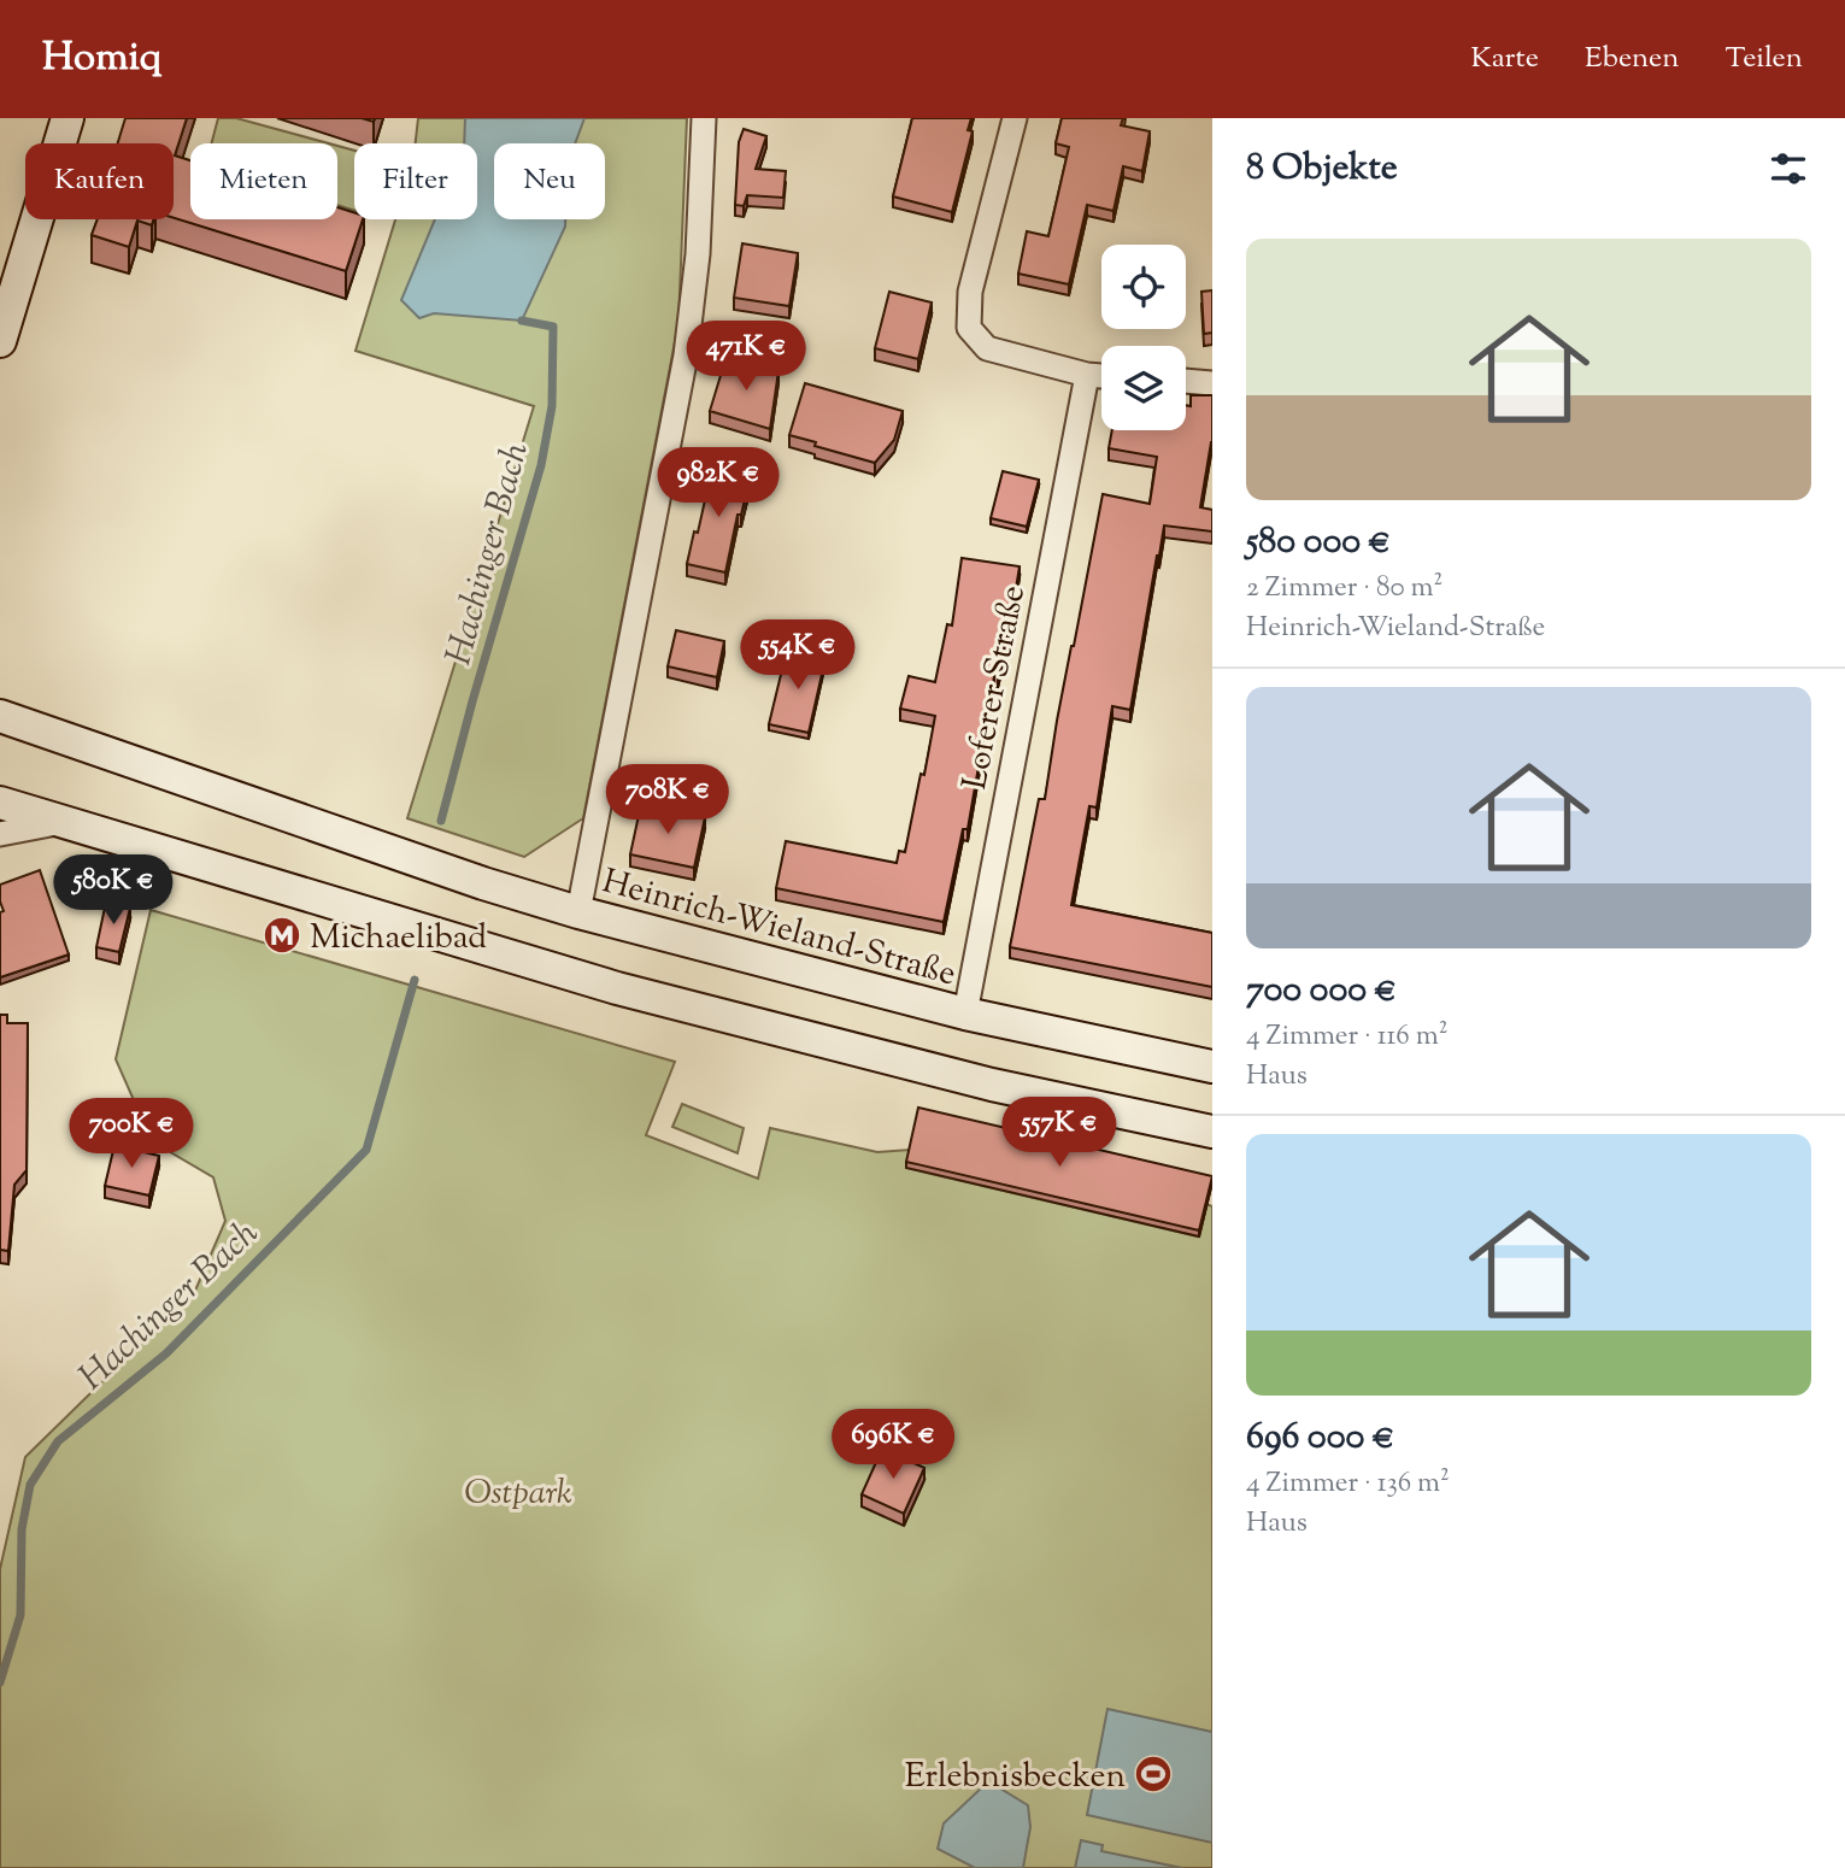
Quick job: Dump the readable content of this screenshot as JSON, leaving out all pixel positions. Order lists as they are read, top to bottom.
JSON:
{
  "streets": {
    "main road": ["Heinrich-Wieland-Straße"],
    "street": ["Loferer Straße"]
  },
  "crossings": [
    ["Loferer Straße", "Heinrich-Wieland-Straße"]
  ],
  "water": ["Hachinger Bach"],
  "parks": ["Ostpark"],
  "places": {
    "metro station": ["Michaelibad"],
    "sports": ["Erlebnisbecken"]
  },
  "page": {
    "header": "Homiq",
    "nav": ["Karte", "Ebenen", "Teilen"],
    "heading": "8 Objekte",
    "chip": [
      "Kaufen",
      "Mieten",
      "Filter",
      "Neu"
    ],
    "list": [
      {
        "name": "580 000 €",
        "note": "2 Zimmer · 80 m² · Heinrich-Wieland-Straße"
      },
      {
        "name": "700 000 €",
        "note": "4 Zimmer · 116 m² · Haus"
      },
      {
        "name": "696 000 €",
        "note": "4 Zimmer · 136 m² · Haus"
      }
    ],
    "price": [
      "471K €",
      "982K €",
      "554K €",
      "708K €",
      "580K €",
      "557K €",
      "700K €",
      "696K €"
    ]
  }
}
